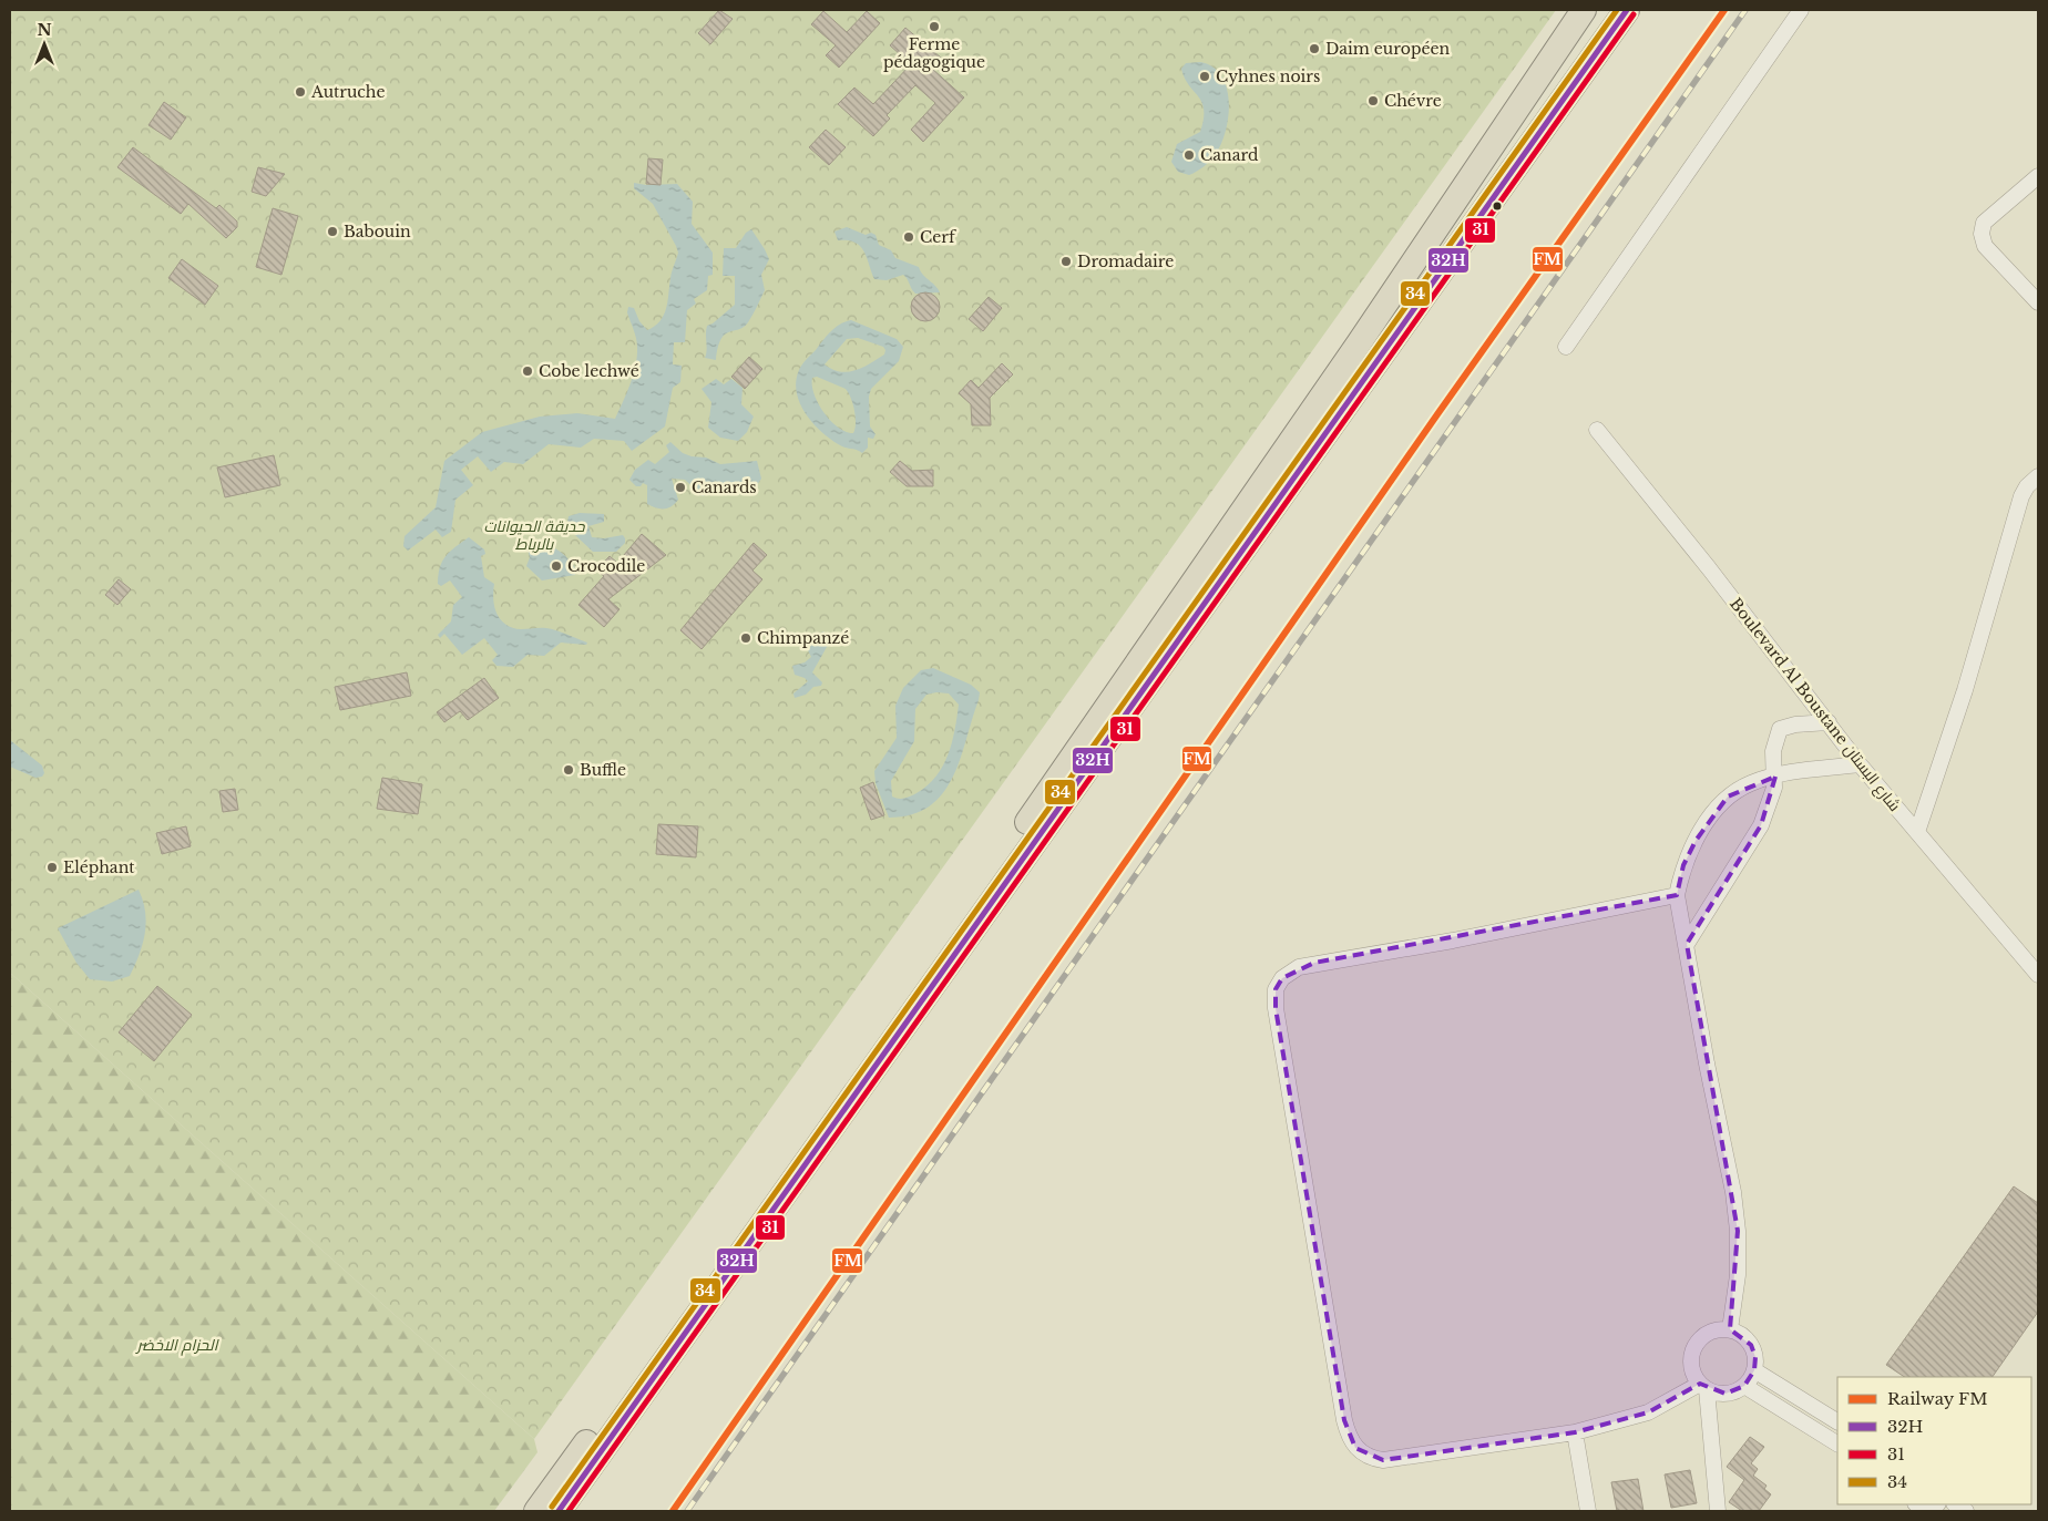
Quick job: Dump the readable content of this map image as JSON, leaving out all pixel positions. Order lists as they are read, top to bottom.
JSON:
{
  "streets": {
    "street": ["Boulevard Al Boustane شارع البستان"]
  },
  "parks": ["حديقة الحيوانات بالرباط", "الحزام الاخضر"],
  "places": [
    "Ferme pédagogique",
    "Daim européen",
    "Cyhnes noirs",
    "Autruche",
    "Chévre",
    "Canard",
    "Babouin",
    "Cerf",
    "Dromadaire",
    "Cobe lechwé",
    "Canards",
    "Crocodile",
    "Chimpanzé",
    "Buffle",
    "Eléphant"
  ],
  "lines": [
    "rail line FM",
    "transit line 32H",
    "transit line 34",
    "transit line 31"
  ],
  "legend": [
    "Railway FM",
    "32H",
    "31",
    "34"
  ],
  "north": "top"
}
